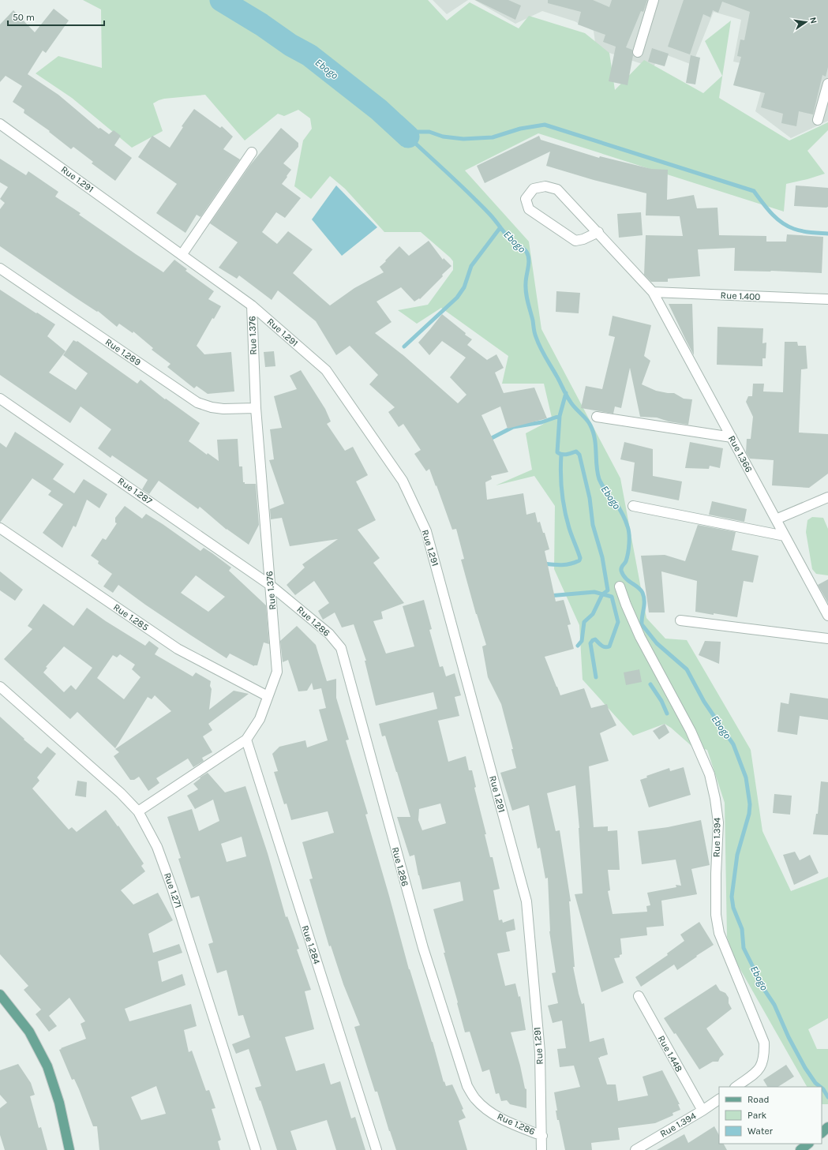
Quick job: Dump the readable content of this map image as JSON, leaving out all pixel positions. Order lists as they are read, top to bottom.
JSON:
{
  "streets": {
    "street": [
      "Rue 1.291",
      "Rue 1.400",
      "Rue 1.376",
      "Rue 1.289",
      "Rue 1.366",
      "Rue 1.287",
      "Rue 1.285",
      "Rue 1.286",
      "Rue 1.394",
      "Rue 1.271",
      "Rue 1.284",
      "Rue 1.448"
    ]
  },
  "crossings": [
    ["Rue 1.291", "Rue 1.376"],
    ["Rue 1.291", "Rue 1.286"],
    ["Rue 1.400", "Rue 1.366"],
    ["Rue 1.376", "Rue 1.289"],
    ["Rue 1.376", "Rue 1.287"],
    ["Rue 1.376", "Rue 1.285"],
    ["Rue 1.376", "Rue 1.286"],
    ["Rue 1.376", "Rue 1.271"],
    ["Rue 1.376", "Rue 1.284"],
    ["Rue 1.287", "Rue 1.286"],
    ["Rue 1.394", "Rue 1.448"]
  ],
  "water": ["Ebogo"],
  "legend": ["Road", "Park", "Water"],
  "scale_bar": "50 m",
  "north": "right"
}
